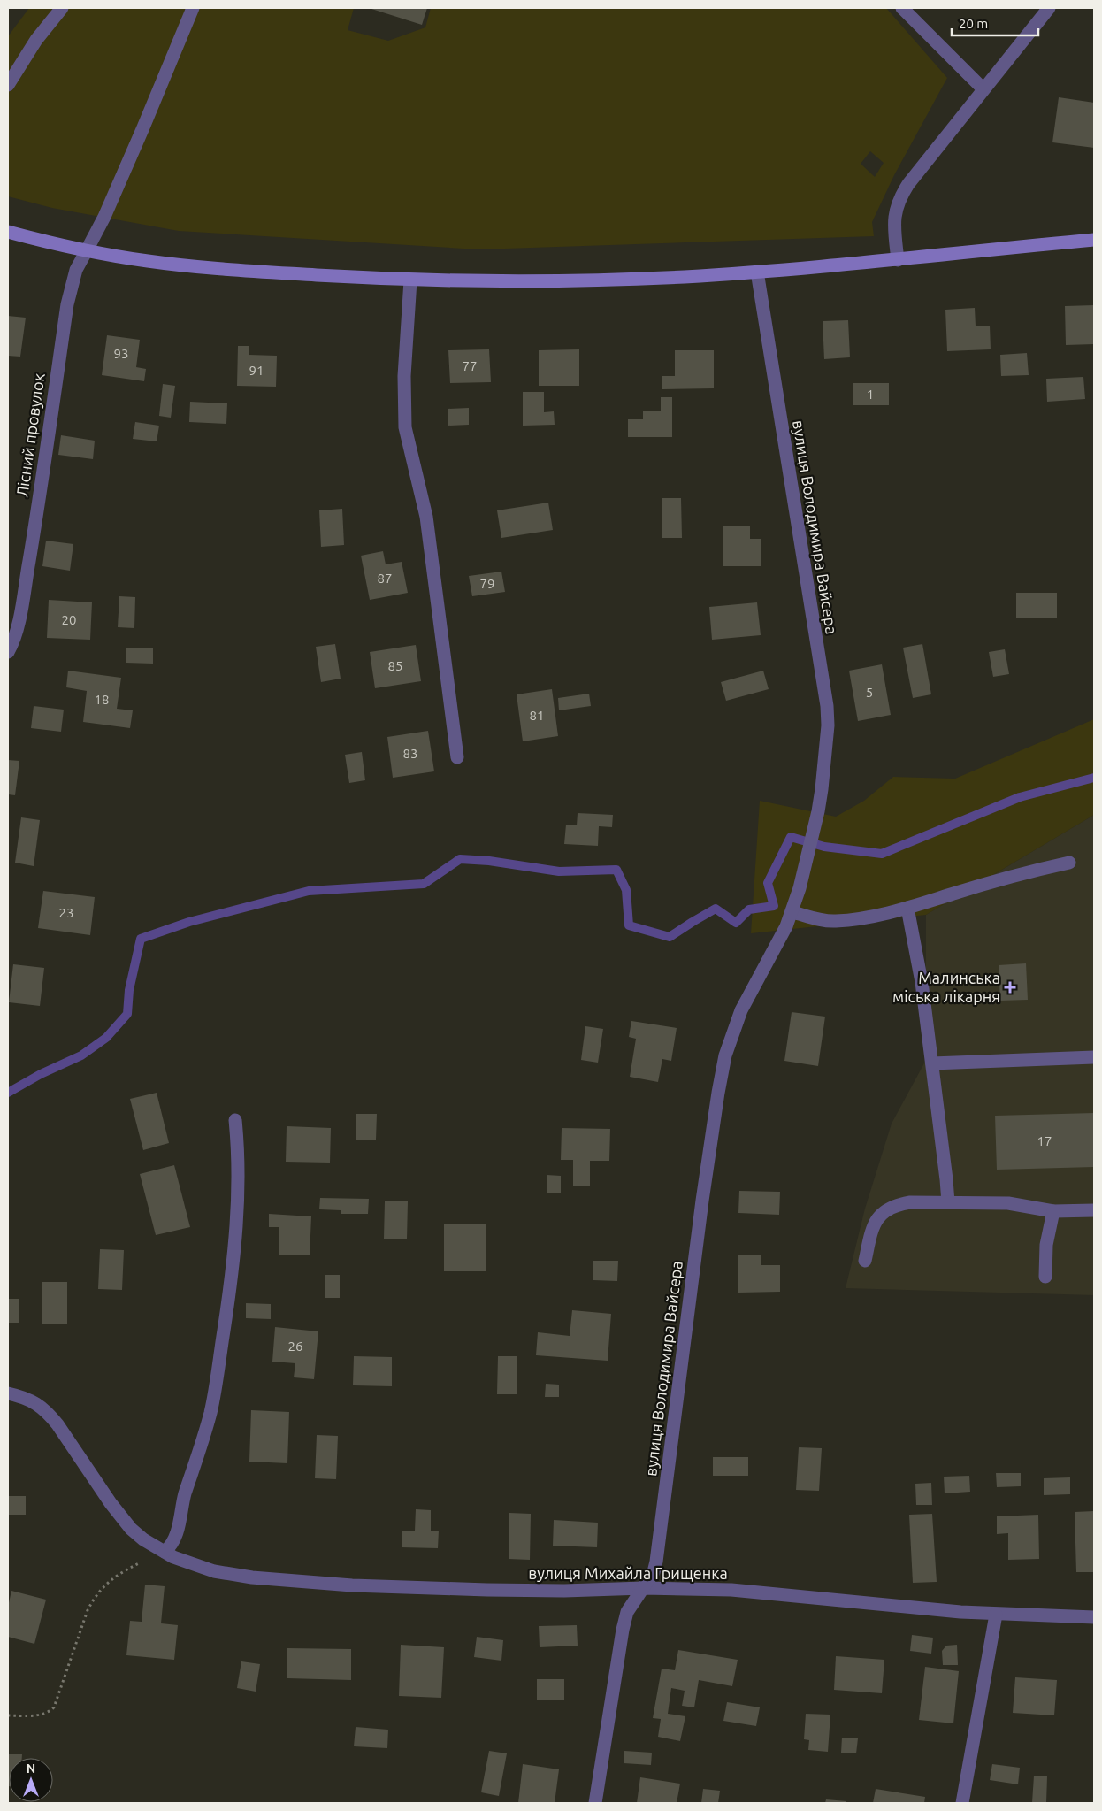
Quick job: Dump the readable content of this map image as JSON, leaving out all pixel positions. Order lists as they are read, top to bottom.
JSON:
{
  "streets": {
    "street": ["Лісний провулок", "вулиця Володимира Вайсера", "вулиця Михайла Грищенка"]
  },
  "crossings": [
    ["вулиця Володимира Вайсера", "вулиця Михайла Грищенка"]
  ],
  "places": {
    "health": ["Малинська міська лікарня"]
  },
  "house_numbers": [
    "93",
    "77",
    "91",
    "1",
    "87",
    "79",
    "20",
    "85",
    "5",
    "18",
    "81",
    "83",
    "23",
    "17",
    "26"
  ],
  "scale_bar": "20 m",
  "north": "top"
}
